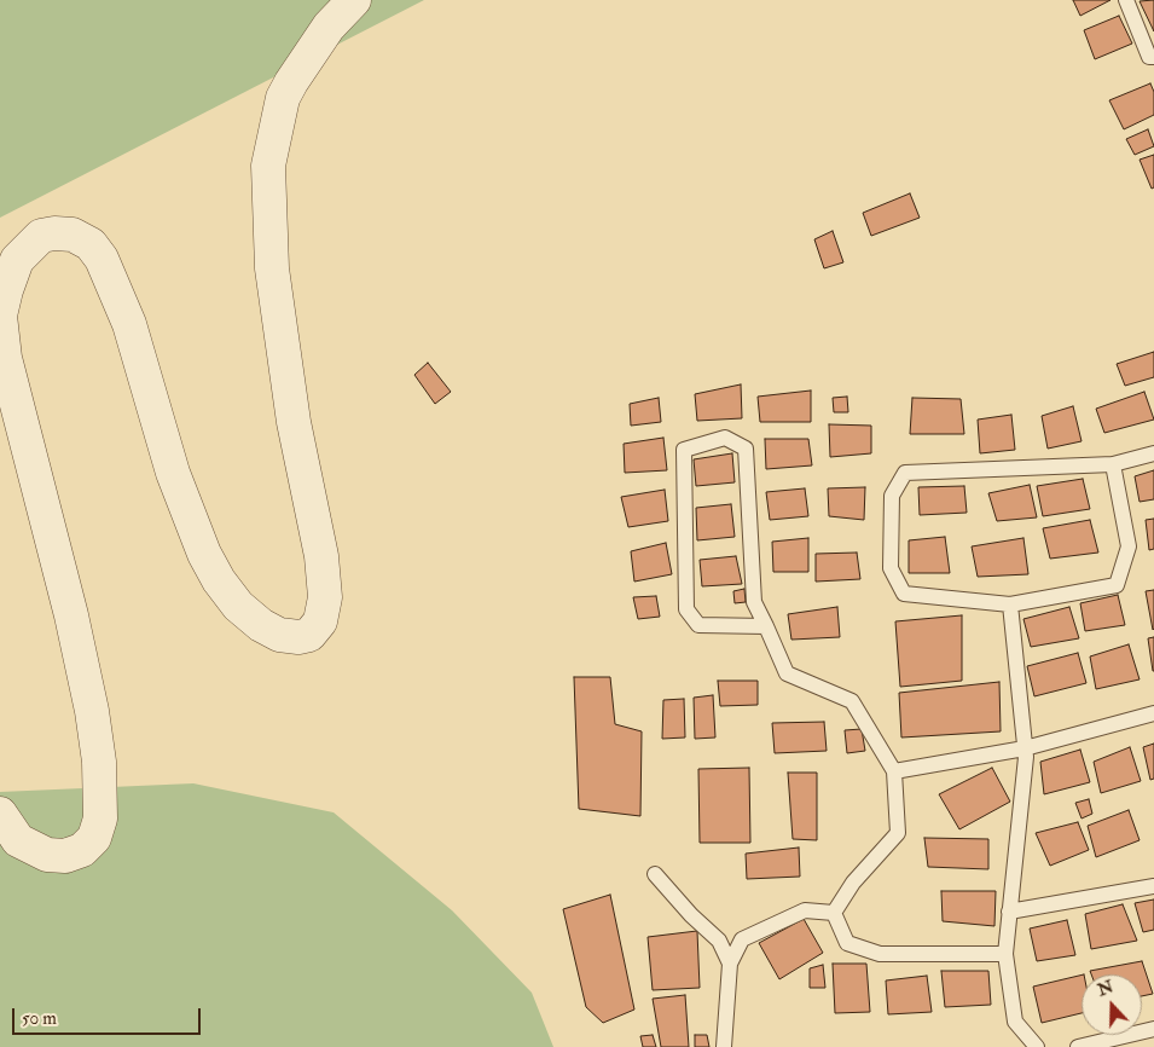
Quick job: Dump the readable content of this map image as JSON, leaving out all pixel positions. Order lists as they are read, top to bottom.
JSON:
{
  "scale_bar": "50 m",
  "north": "top"
}
